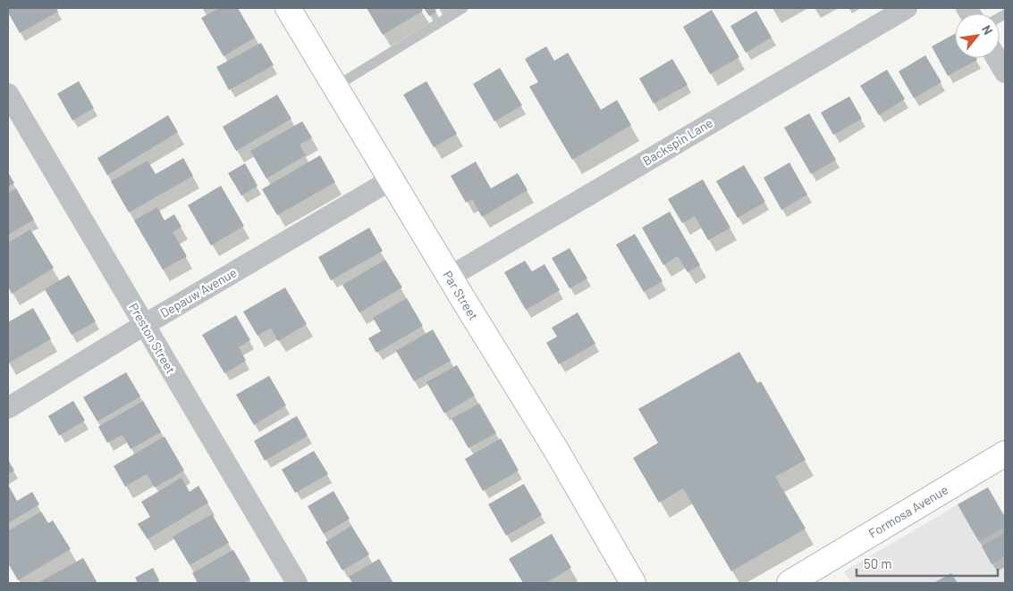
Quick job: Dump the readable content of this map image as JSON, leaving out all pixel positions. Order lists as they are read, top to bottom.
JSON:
{
  "streets": {
    "street": [
      "Backspin Lane",
      "Depauw Avenue",
      "Par Street",
      "Preston Street",
      "Formosa Avenue"
    ]
  },
  "crossings": [
    ["Backspin Lane", "Par Street"],
    ["Depauw Avenue", "Par Street"],
    ["Depauw Avenue", "Preston Street"]
  ],
  "scale_bar": "50 m",
  "north": "top right"
}
